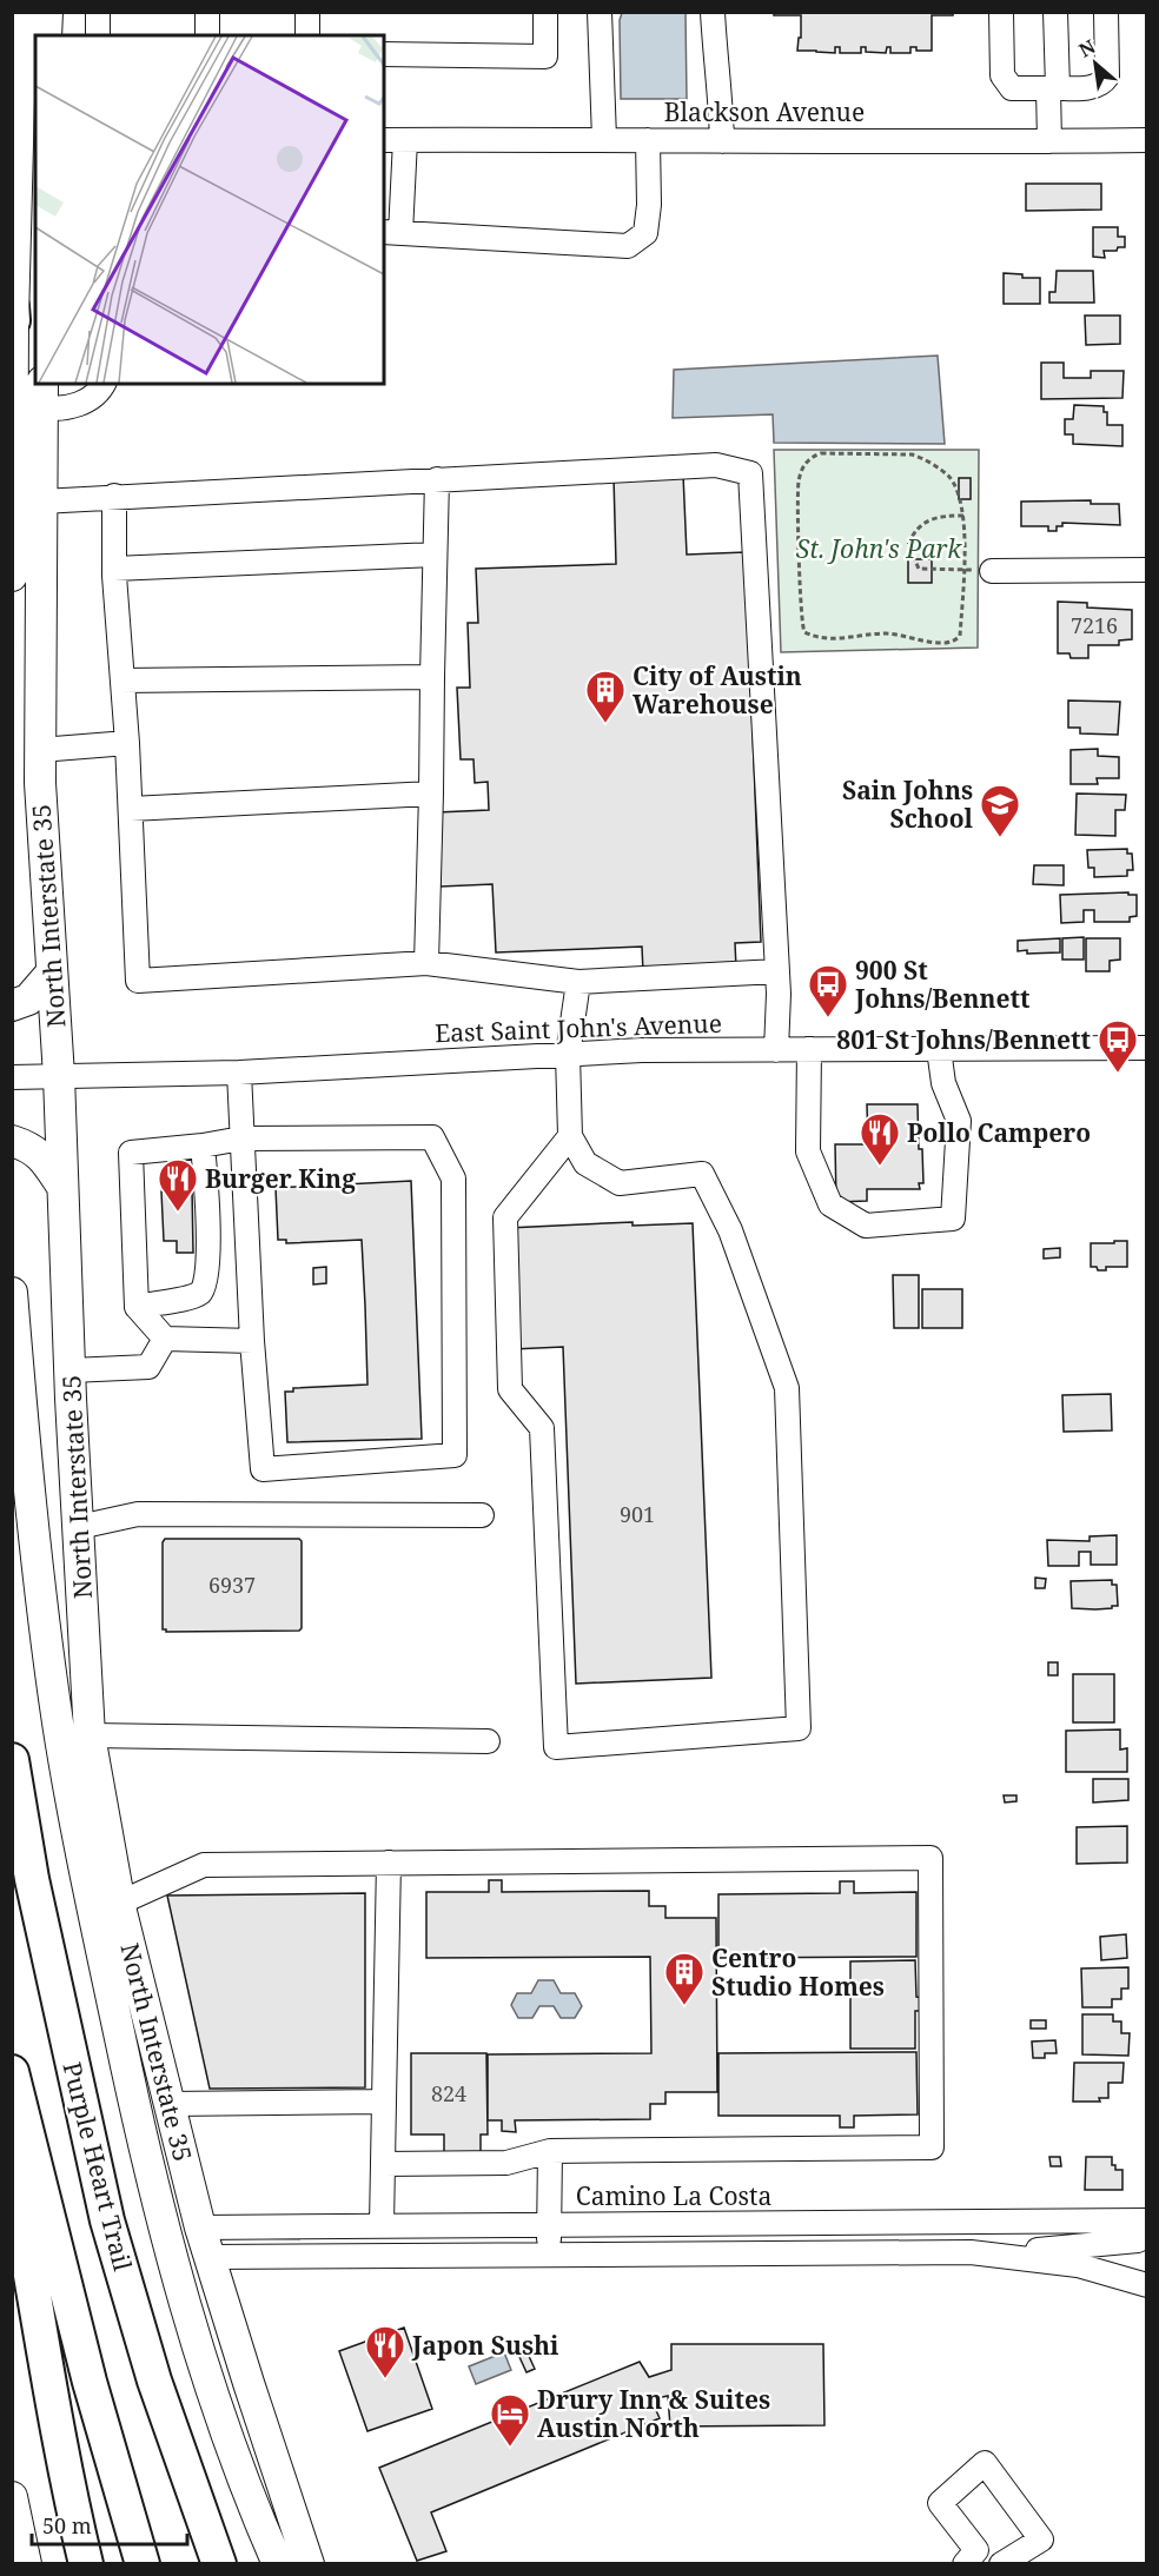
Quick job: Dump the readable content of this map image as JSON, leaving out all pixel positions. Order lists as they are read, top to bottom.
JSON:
{
  "streets": {
    "highway": ["Purple Heart Trail"],
    "main road": ["North Interstate 35"],
    "street": ["Blackson Avenue", "East Saint John's Avenue", "Camino La Costa"]
  },
  "crossings": [
    ["North Interstate 35", "East Saint John's Avenue"],
    ["North Interstate 35", "Camino La Costa"]
  ],
  "parks": ["St. John's Park"],
  "places": {
    "building": ["City of Austin Warehouse", "Centro Studio Homes"],
    "school or university": ["Sain Johns School"],
    "bus stop": ["900 St Johns/Bennett", "801 St Johns/Bennett"],
    "restaurant": ["Pollo Campero", "Burger King", "Japon Sushi"],
    "hotel": ["Drury Inn & Suites Austin North"]
  },
  "house_numbers": [
    "7216",
    "901",
    "6937",
    "824"
  ],
  "scale_bar": "50 m",
  "north": "top left"
}
